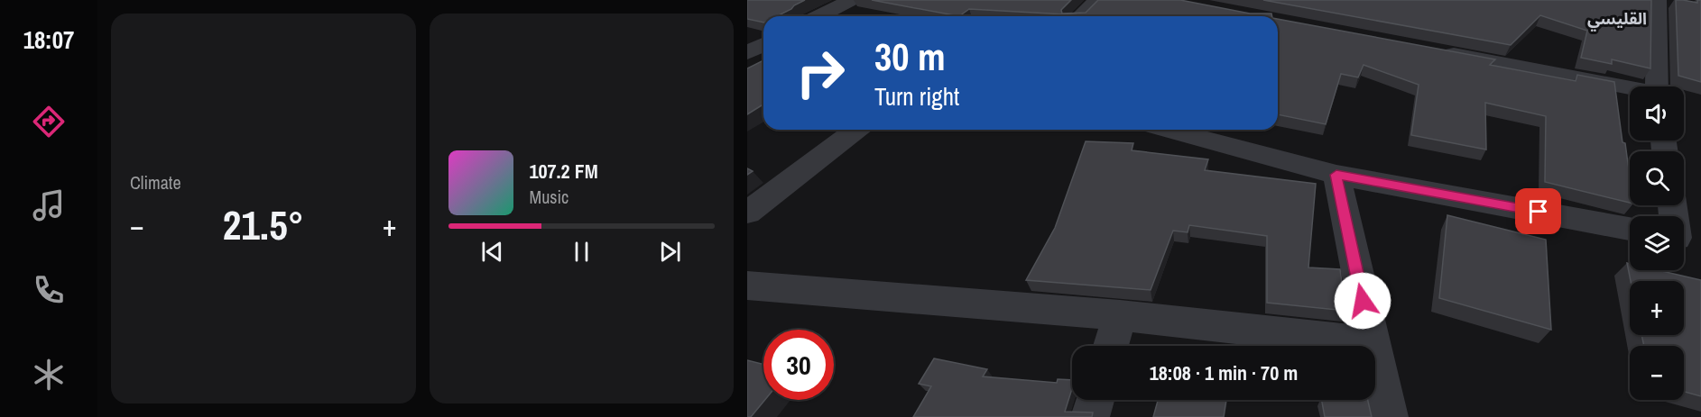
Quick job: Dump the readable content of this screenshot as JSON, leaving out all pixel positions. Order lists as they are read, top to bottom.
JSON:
{
  "districts": ["القليسي"],
  "page": {
    "tabs": "18:07",
    "tile": "Climate",
    "turn": ["30 m", "Turn right"],
    "map_buttons": ["+", "−"],
    "song": ["107.2 FM", "Music"],
    "heat": ["−", "21.5°", "+"],
    "limit": "30",
    "trip": "18:08 · 1 min · 70 m"
  }
}
